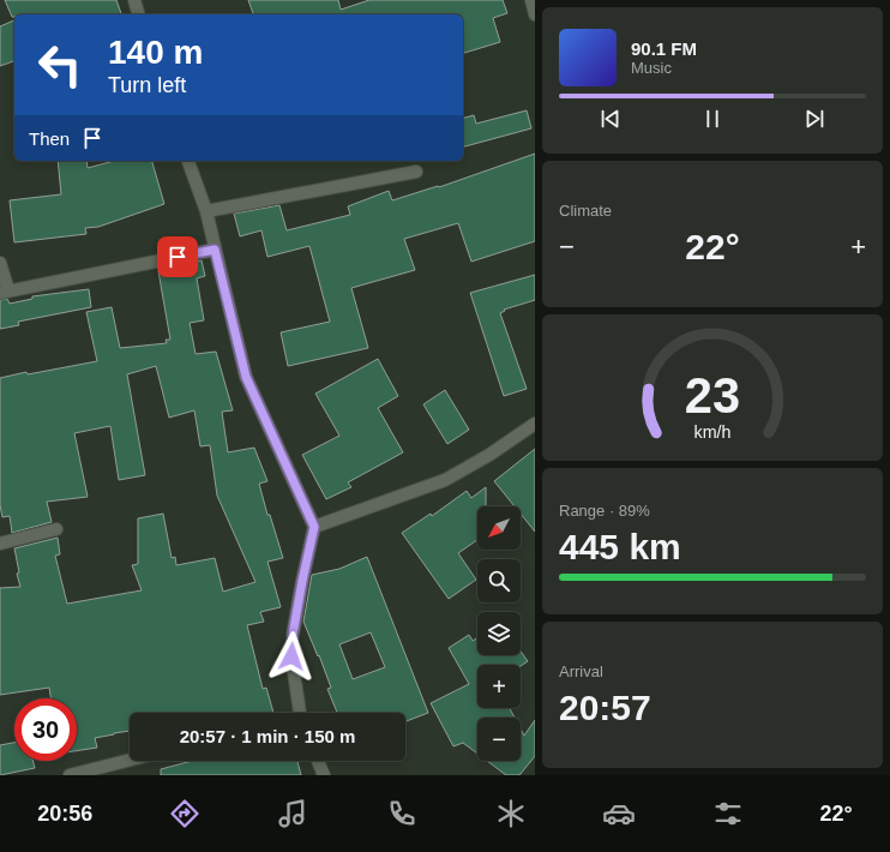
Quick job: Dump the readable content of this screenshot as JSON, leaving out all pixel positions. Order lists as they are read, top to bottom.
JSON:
{
  "north": "bottom left",
  "page": {
    "turn": ["140 m", "Turn left"],
    "song": ["90.1 FM", "Music"],
    "then": "Then",
    "tile": [
      "Climate",
      ["Range · 89%", "445 km"],
      ["Arrival", "20:57"]
    ],
    "heat": ["−", "22°", "+"],
    "map_buttons": ["+", "−"],
    "limit": "30",
    "trip": "20:57 · 1 min · 150 m",
    "tabs": ["20:56", "22°"],
    "gauge": ["23", "km/h"]
  }
}
